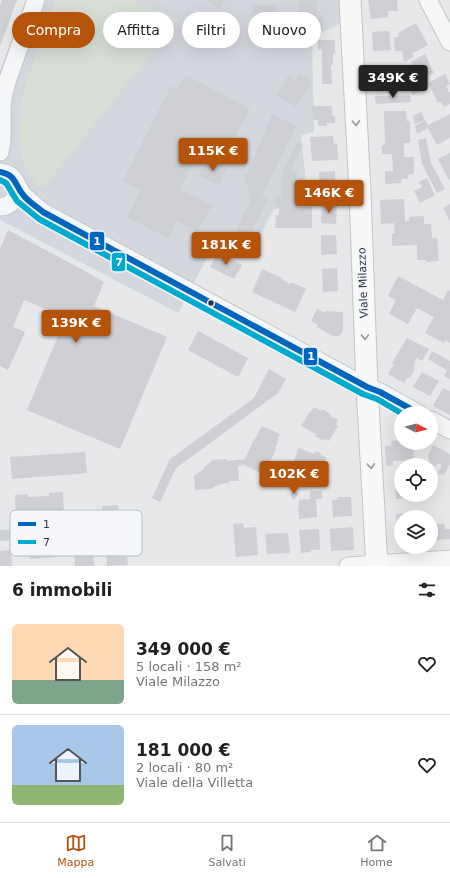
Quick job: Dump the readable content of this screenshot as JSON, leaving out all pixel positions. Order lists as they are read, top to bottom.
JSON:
{
  "streets": {
    "main road": ["Viale Milazzo"]
  },
  "one_way": ["Viale Milazzo"],
  "lines": ["transit line 1", "transit line 7"],
  "legend": ["1", "7"],
  "north": "right",
  "page": {
    "chip": [
      "Compra",
      "Affitta",
      "Filtri",
      "Nuovo"
    ],
    "price": [
      "349K €",
      "115K €",
      "146K €",
      "181K €",
      "139K €",
      "102K €"
    ],
    "heading": "6 immobili",
    "list": [
      {
        "name": "349 000 €",
        "note": "5 locali · 158 m² · Viale Milazzo"
      },
      {
        "name": "181 000 €",
        "note": "2 locali · 80 m² · Viale della Villetta"
      }
    ],
    "tabs": ["Mappa", "Salvati", "Home"]
  }
}
